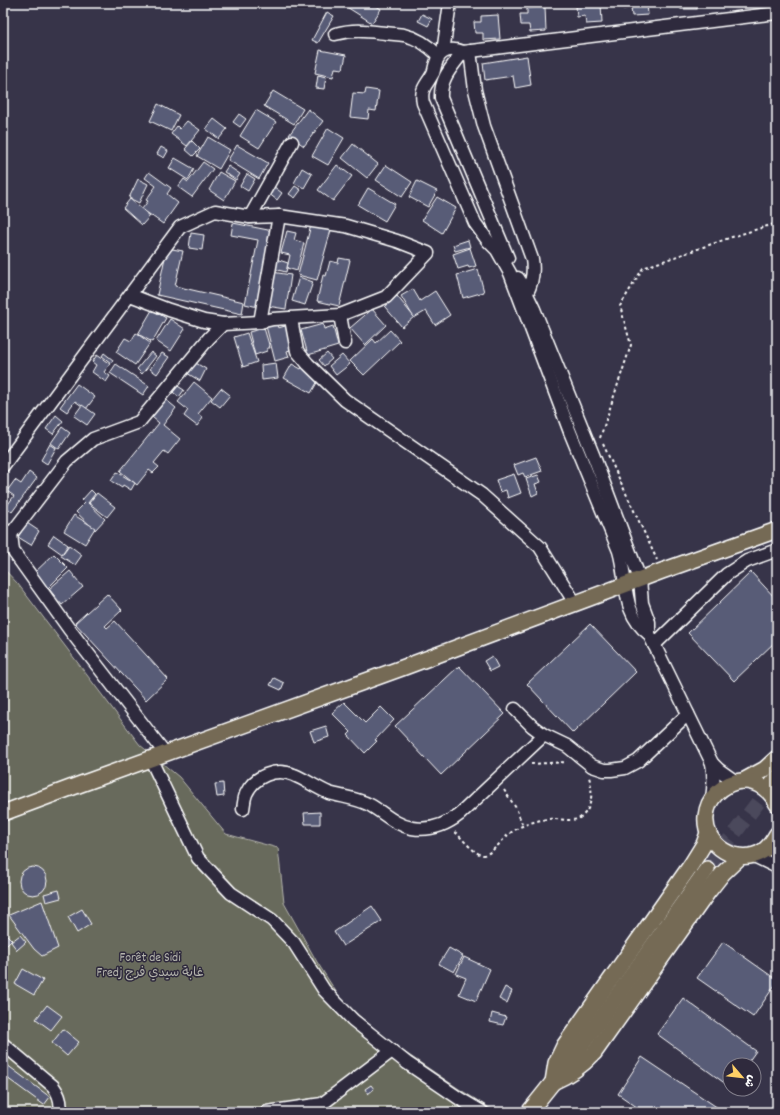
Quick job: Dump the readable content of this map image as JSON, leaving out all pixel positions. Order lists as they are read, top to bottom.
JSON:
{
  "parks": ["Forêt de Sidi Fredj غابة سيدي فرج"],
  "north": "bottom right"
}
